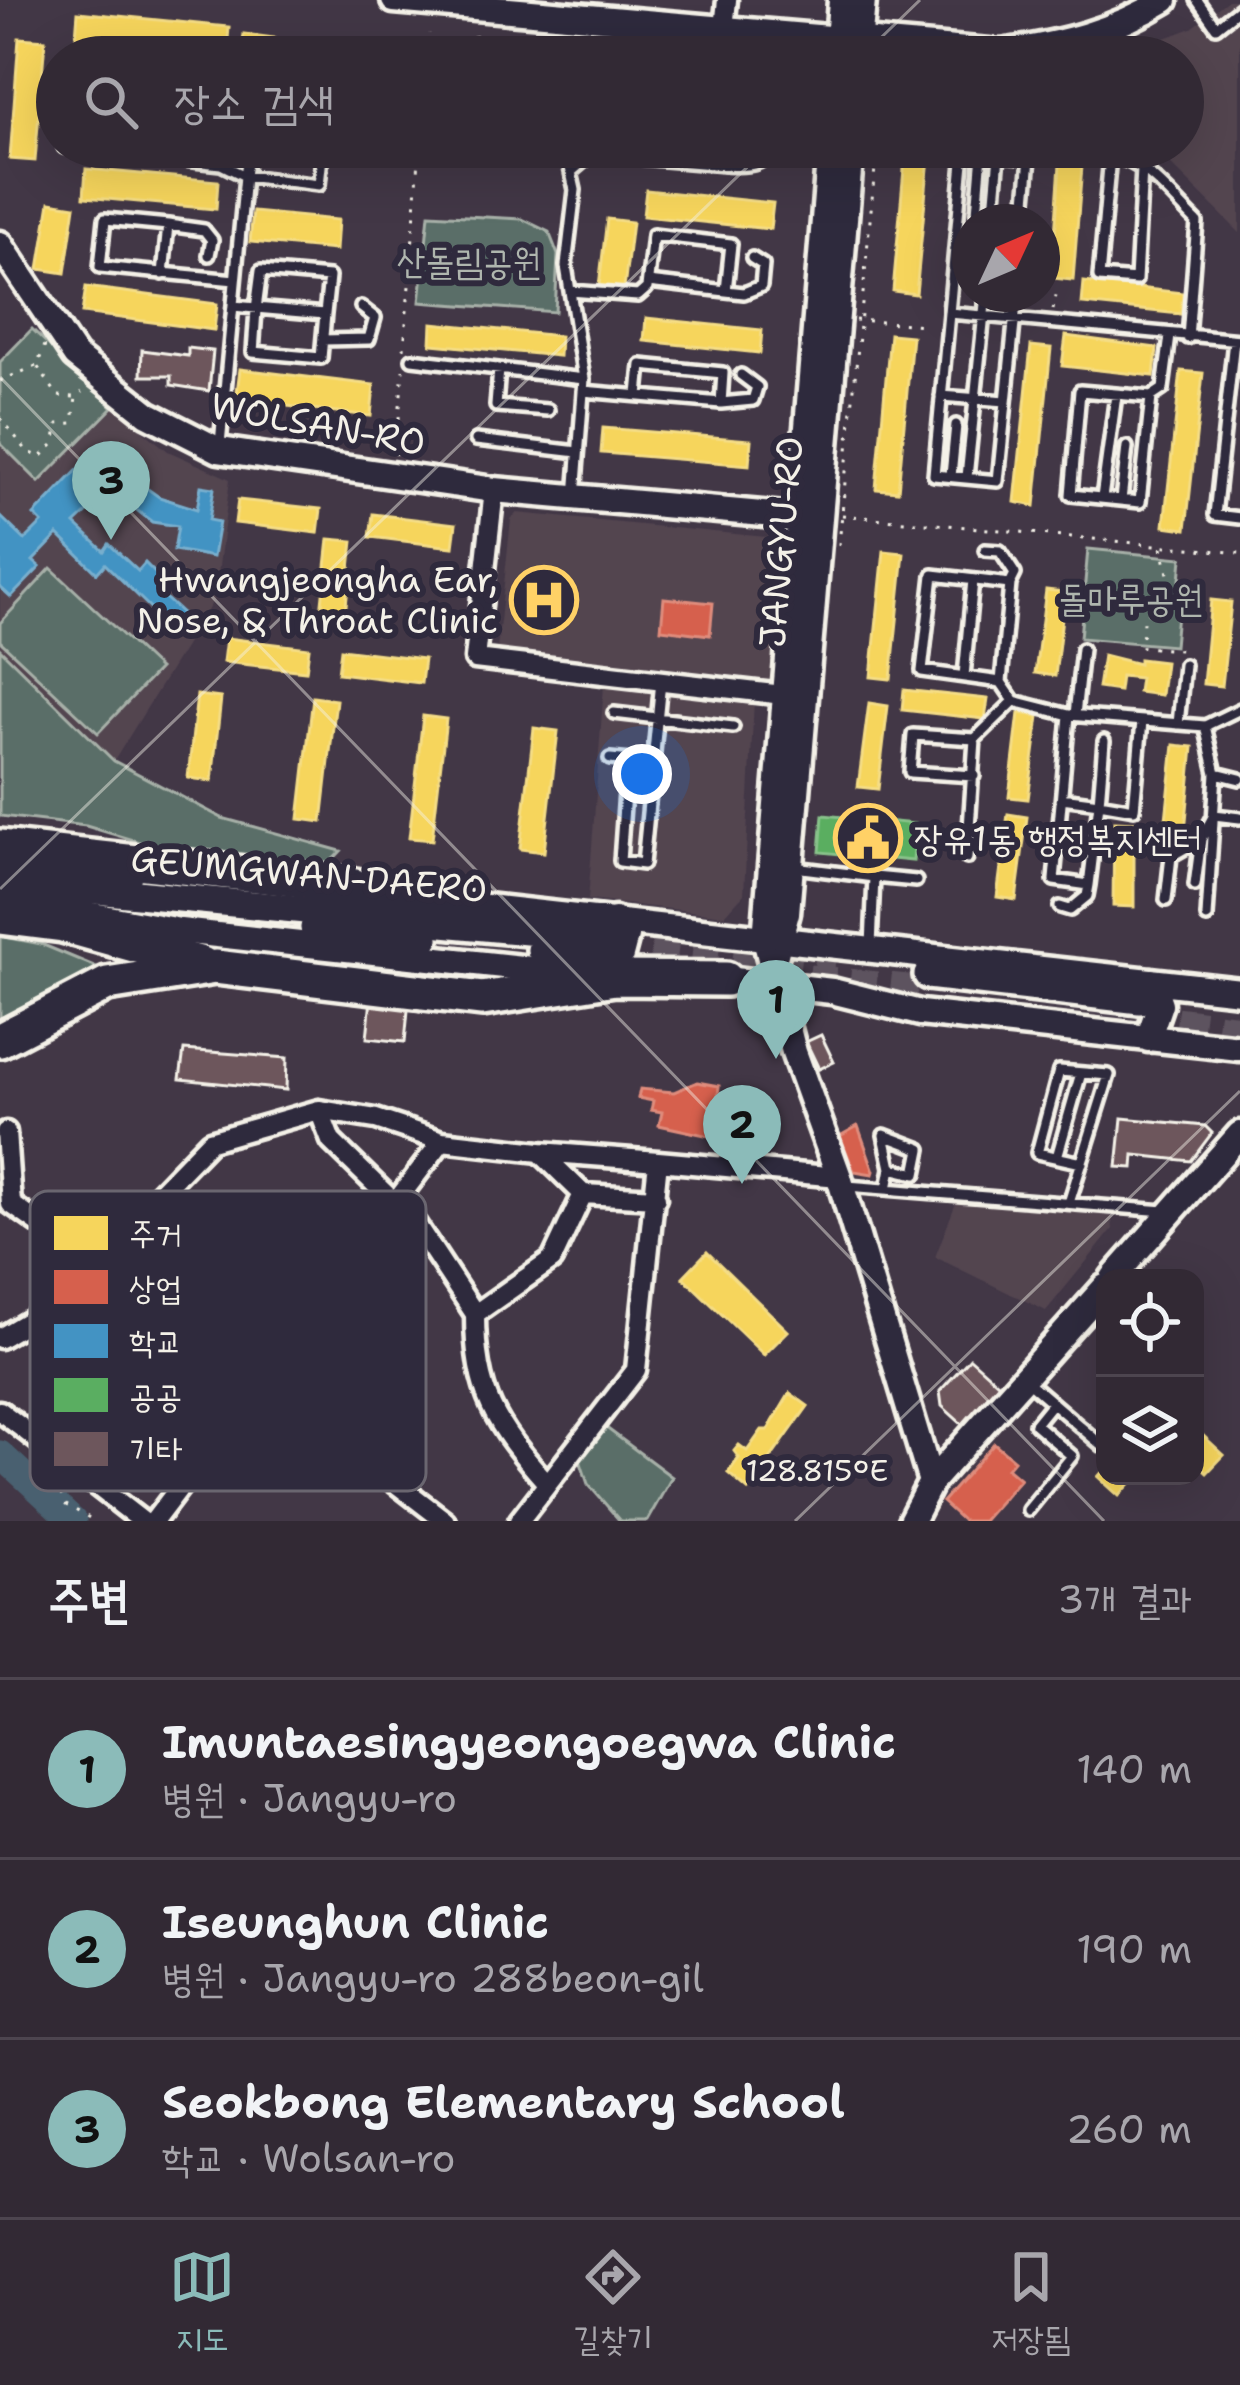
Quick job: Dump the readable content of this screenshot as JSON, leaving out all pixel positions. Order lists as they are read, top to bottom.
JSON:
{
  "streets": {
    "main road": ["WOLSAN-RO", "JANGYU-RO", "GEUMGWAN-DAERO"]
  },
  "crossings": [
    ["WOLSAN-RO", "JANGYU-RO"]
  ],
  "parks": ["산돌림공원", "돌마루공원"],
  "places": {
    "hospital": ["Hwangjeongha Ear, Nose, & Throat Clinic"],
    "public building": ["장유1동 행정복지센터"]
  },
  "legend": [
    "주거",
    "상업",
    "학교",
    "공공",
    "기타"
  ],
  "north": "top right",
  "page": {
    "search": "장소 검색",
    "pins": ["3", "1", "2"],
    "heading": ["주변", "3개 결과"],
    "list": [
      {
        "mark": "1",
        "name": "Imuntaesingyeongoegwa Clinic",
        "note": "병원 · Jangyu-ro",
        "value": "140 m"
      },
      {
        "mark": "2",
        "name": "Iseunghun Clinic",
        "note": "병원 · Jangyu-ro 288beon-gil",
        "value": "190 m"
      },
      {
        "mark": "3",
        "name": "Seokbong Elementary School",
        "note": "학교 · Wolsan-ro",
        "value": "260 m"
      }
    ],
    "nav": ["지도", "길찾기", "저장됨"]
  },
  "coordinates": ["128.815°E"]
}
